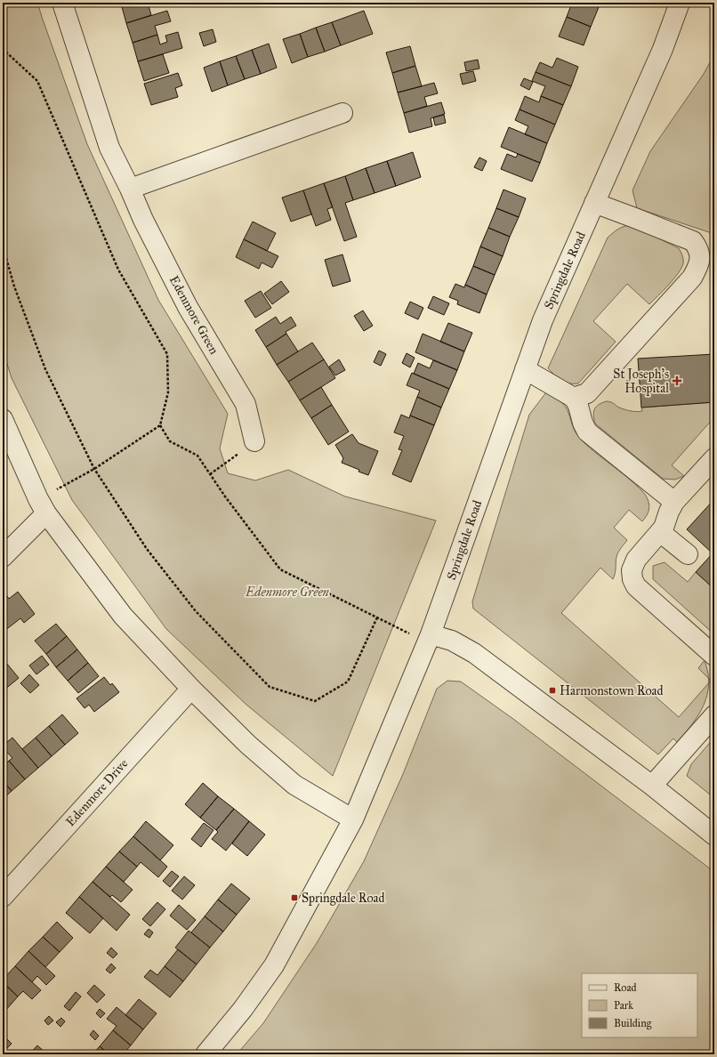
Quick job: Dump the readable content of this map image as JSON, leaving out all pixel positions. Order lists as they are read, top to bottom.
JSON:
{
  "streets": {
    "street": ["Springdale Road", "Edenmore Green", "Edenmore Drive"]
  },
  "parks": ["Edenmore Green"],
  "places": {
    "health": ["St Joseph's Hospital"],
    "transit": ["Harmonstown Road", "Springdale Road"]
  },
  "legend": ["Road", "Park", "Building"]
}
